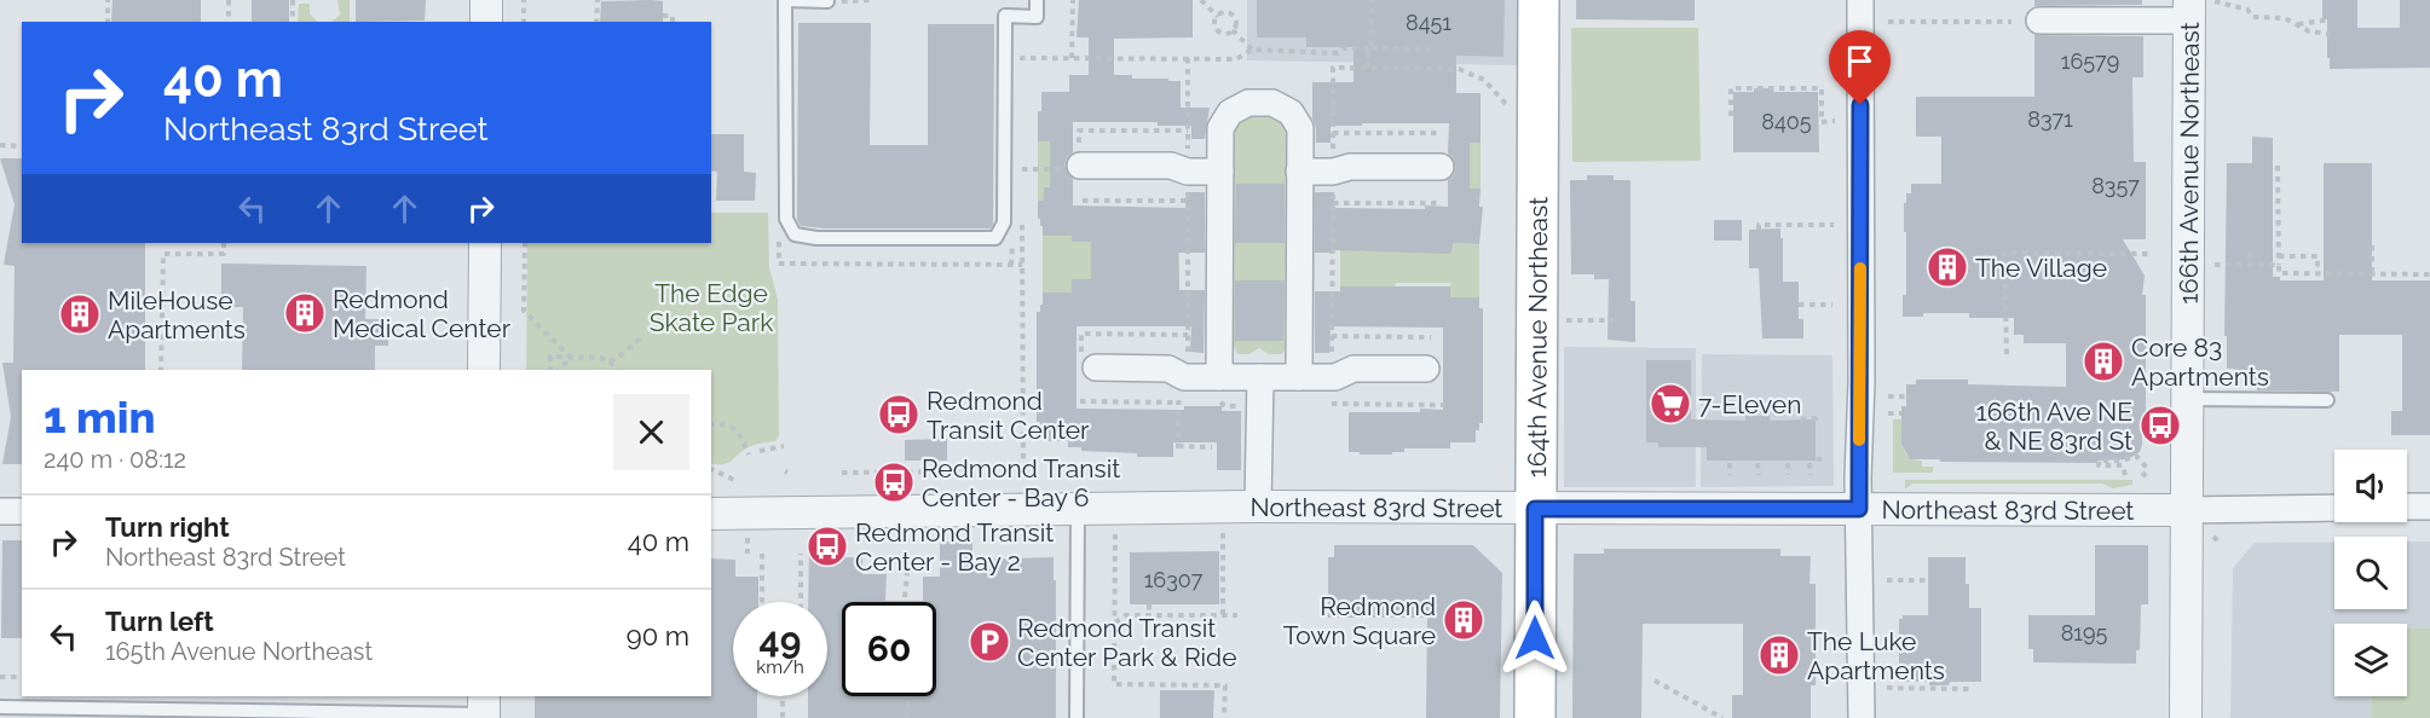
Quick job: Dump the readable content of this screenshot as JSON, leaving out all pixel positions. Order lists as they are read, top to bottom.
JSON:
{
  "streets": {
    "main road": ["164th Avenue Northeast"],
    "street": ["166th Avenue Northeast", "Northeast 83rd Street"]
  },
  "crossings": [
    ["166th Avenue Northeast", "Northeast 83rd Street"],
    ["164th Avenue Northeast", "Northeast 83rd Street"]
  ],
  "parks": ["The Edge Skate Park"],
  "places": {
    "building": [
      "The Village",
      "Redmond Medical Center",
      "MileHouse Apartments",
      "Core 83 Apartments",
      "Redmond Town Square",
      "The Luke Apartments"
    ],
    "supermarket": ["7-Eleven"],
    "bus stop": [
      "Redmond Transit Center",
      "166th Ave NE & NE 83rd St",
      "Redmond Transit Center - Bay 6",
      "Redmond Transit Center - Bay 2"
    ],
    "parking": ["Redmond Transit Center Park & Ride"]
  },
  "house_numbers": [
    "8451",
    "16579",
    "8371",
    "8405",
    "8357",
    "16307",
    "8195"
  ],
  "page": {
    "turn": ["40 m", "Northeast 83rd Street"],
    "heading": ["1 min", "240 m · 08:12"],
    "list": [
      {
        "name": "Turn right",
        "note": "Northeast 83rd Street",
        "value": "40 m"
      },
      {
        "name": "Turn left",
        "note": "165th Avenue Northeast",
        "value": "90 m"
      }
    ],
    "speed": "49 km/h",
    "limit": "60"
  }
}
